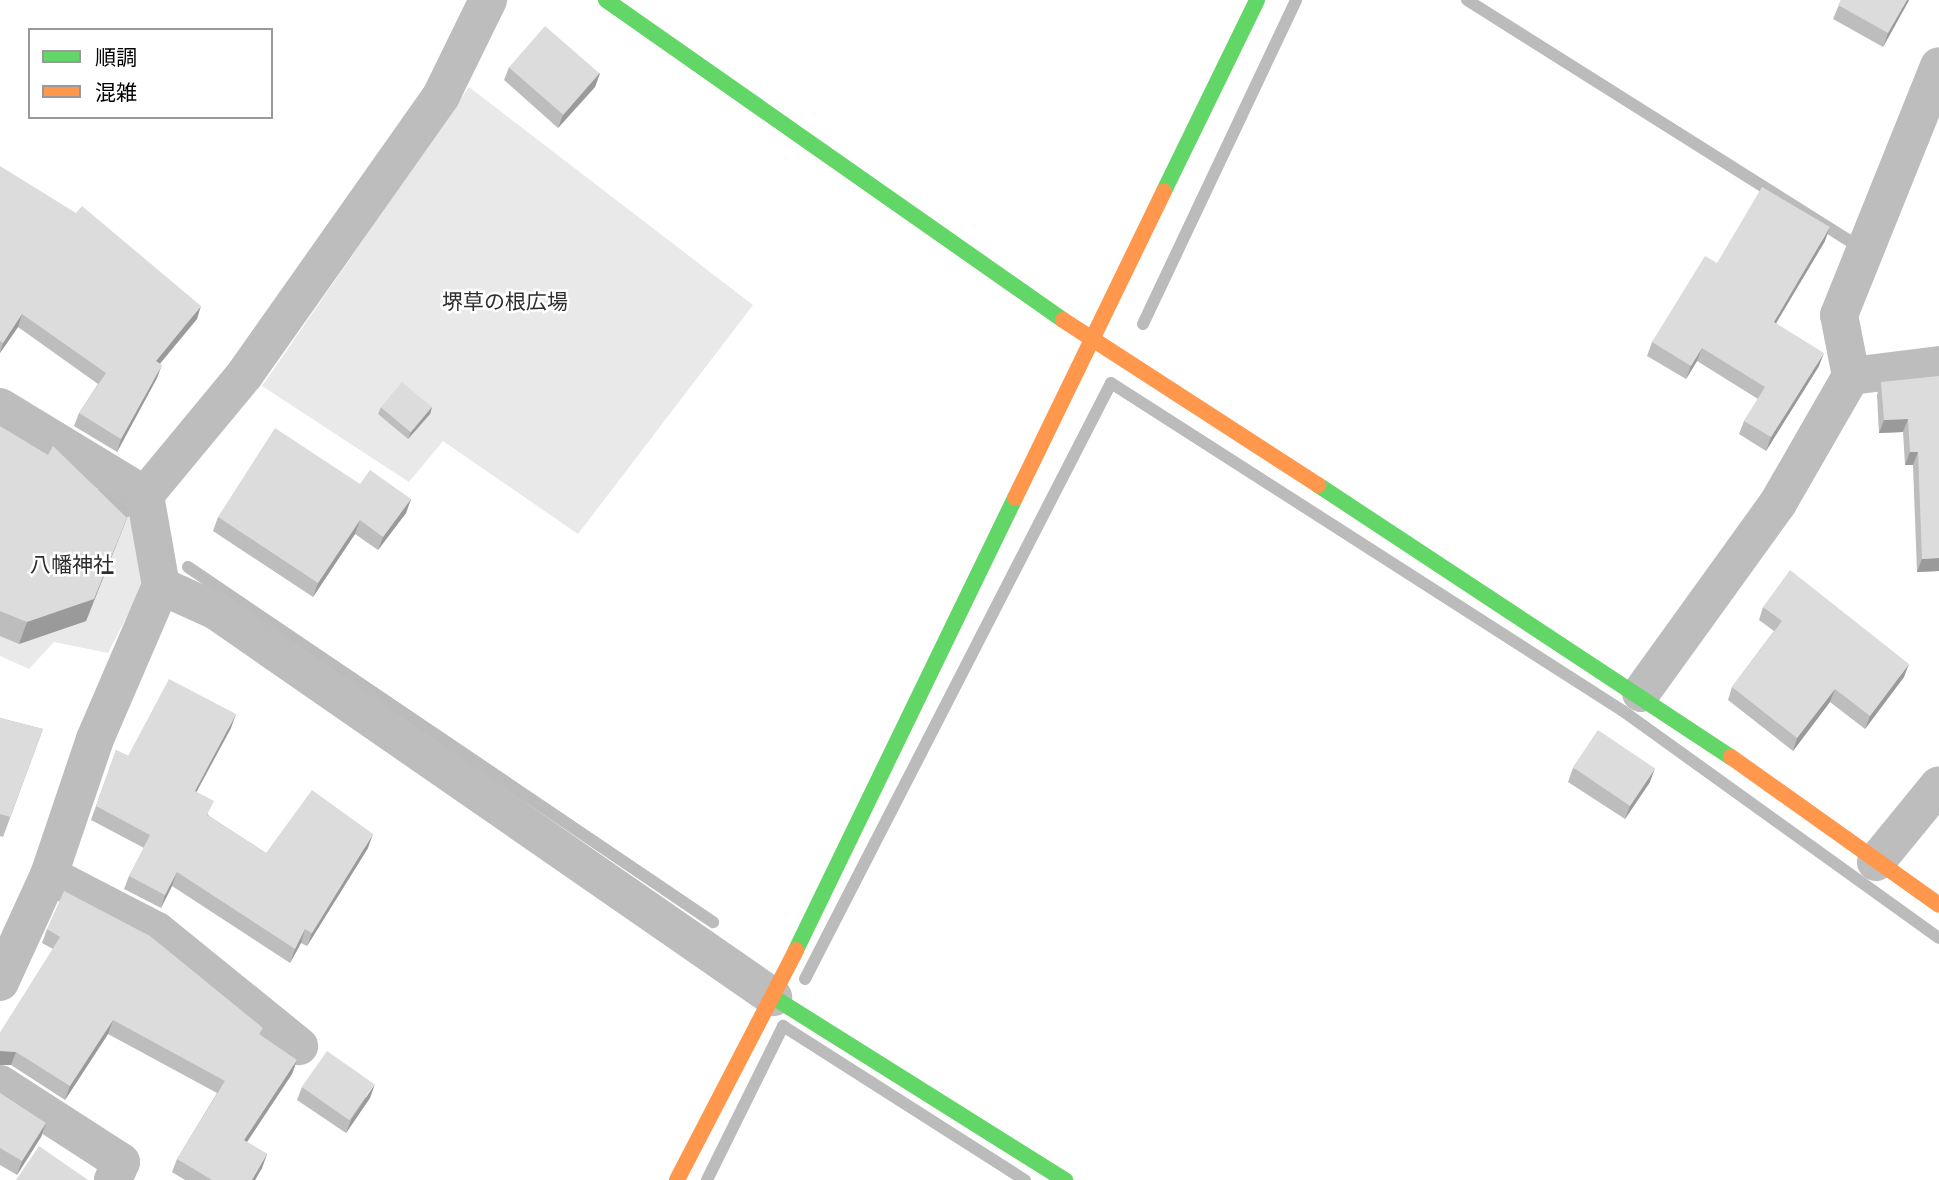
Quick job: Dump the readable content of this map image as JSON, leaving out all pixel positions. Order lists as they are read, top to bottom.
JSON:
{
  "parks": ["堺草の根広場", "八幡神社"],
  "legend": ["順調", "混雑"]
}
